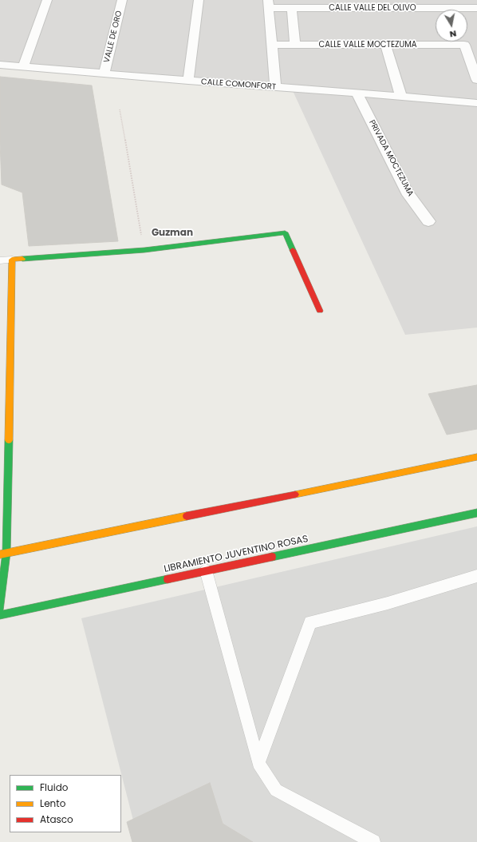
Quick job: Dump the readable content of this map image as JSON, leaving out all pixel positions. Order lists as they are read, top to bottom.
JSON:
{
  "streets": {
    "street": [
      "CALLE VALLE DEL OLIVO",
      "VALLE DE ORO",
      "CALLE VALLE MOCTEZUMA",
      "CALLE COMONFORT",
      "PRIVADA MOCTEZUMA",
      "LIBRAMIENTO JUVENTINO ROSAS"
    ]
  },
  "crossings": [
    ["VALLE DE ORO", "CALLE COMONFORT"],
    ["CALLE COMONFORT", "PRIVADA MOCTEZUMA"]
  ],
  "districts": ["Guzman"],
  "legend": ["Fluido", "Lento", "Atasco"],
  "north": "bottom"
}
